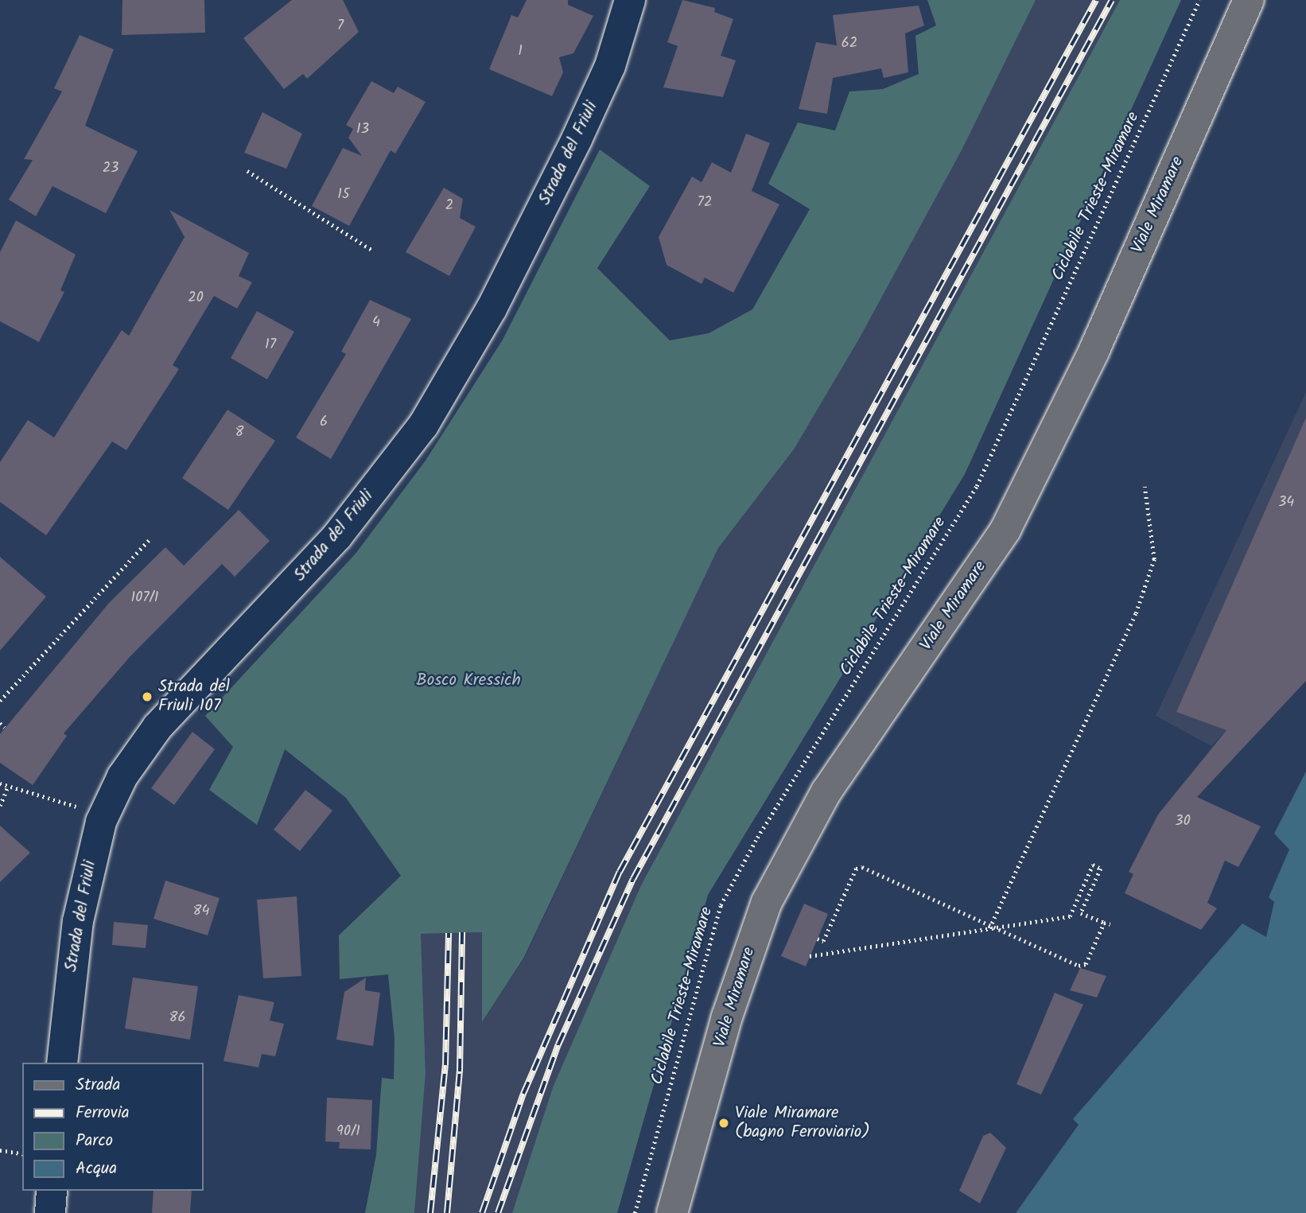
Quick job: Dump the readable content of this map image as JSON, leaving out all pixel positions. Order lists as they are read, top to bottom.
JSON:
{
  "streets": {
    "main road": ["Strada del Friuli", "Viale Miramare"],
    "path": ["Ciclabile Trieste-Miramare"]
  },
  "parks": ["Bosco Kressich"],
  "places": ["Strada del Friuli 107", "Viale Miramare (bagno Ferroviario)"],
  "house_numbers": [
    "7",
    "62",
    "1",
    "13",
    "23",
    "15",
    "72",
    "2",
    "20",
    "4",
    "17",
    "6",
    "8",
    "34",
    "107/1",
    "30",
    "84",
    "86",
    "90/1"
  ],
  "legend": [
    "Strada",
    "Ferrovia",
    "Parco",
    "Acqua"
  ]
}
